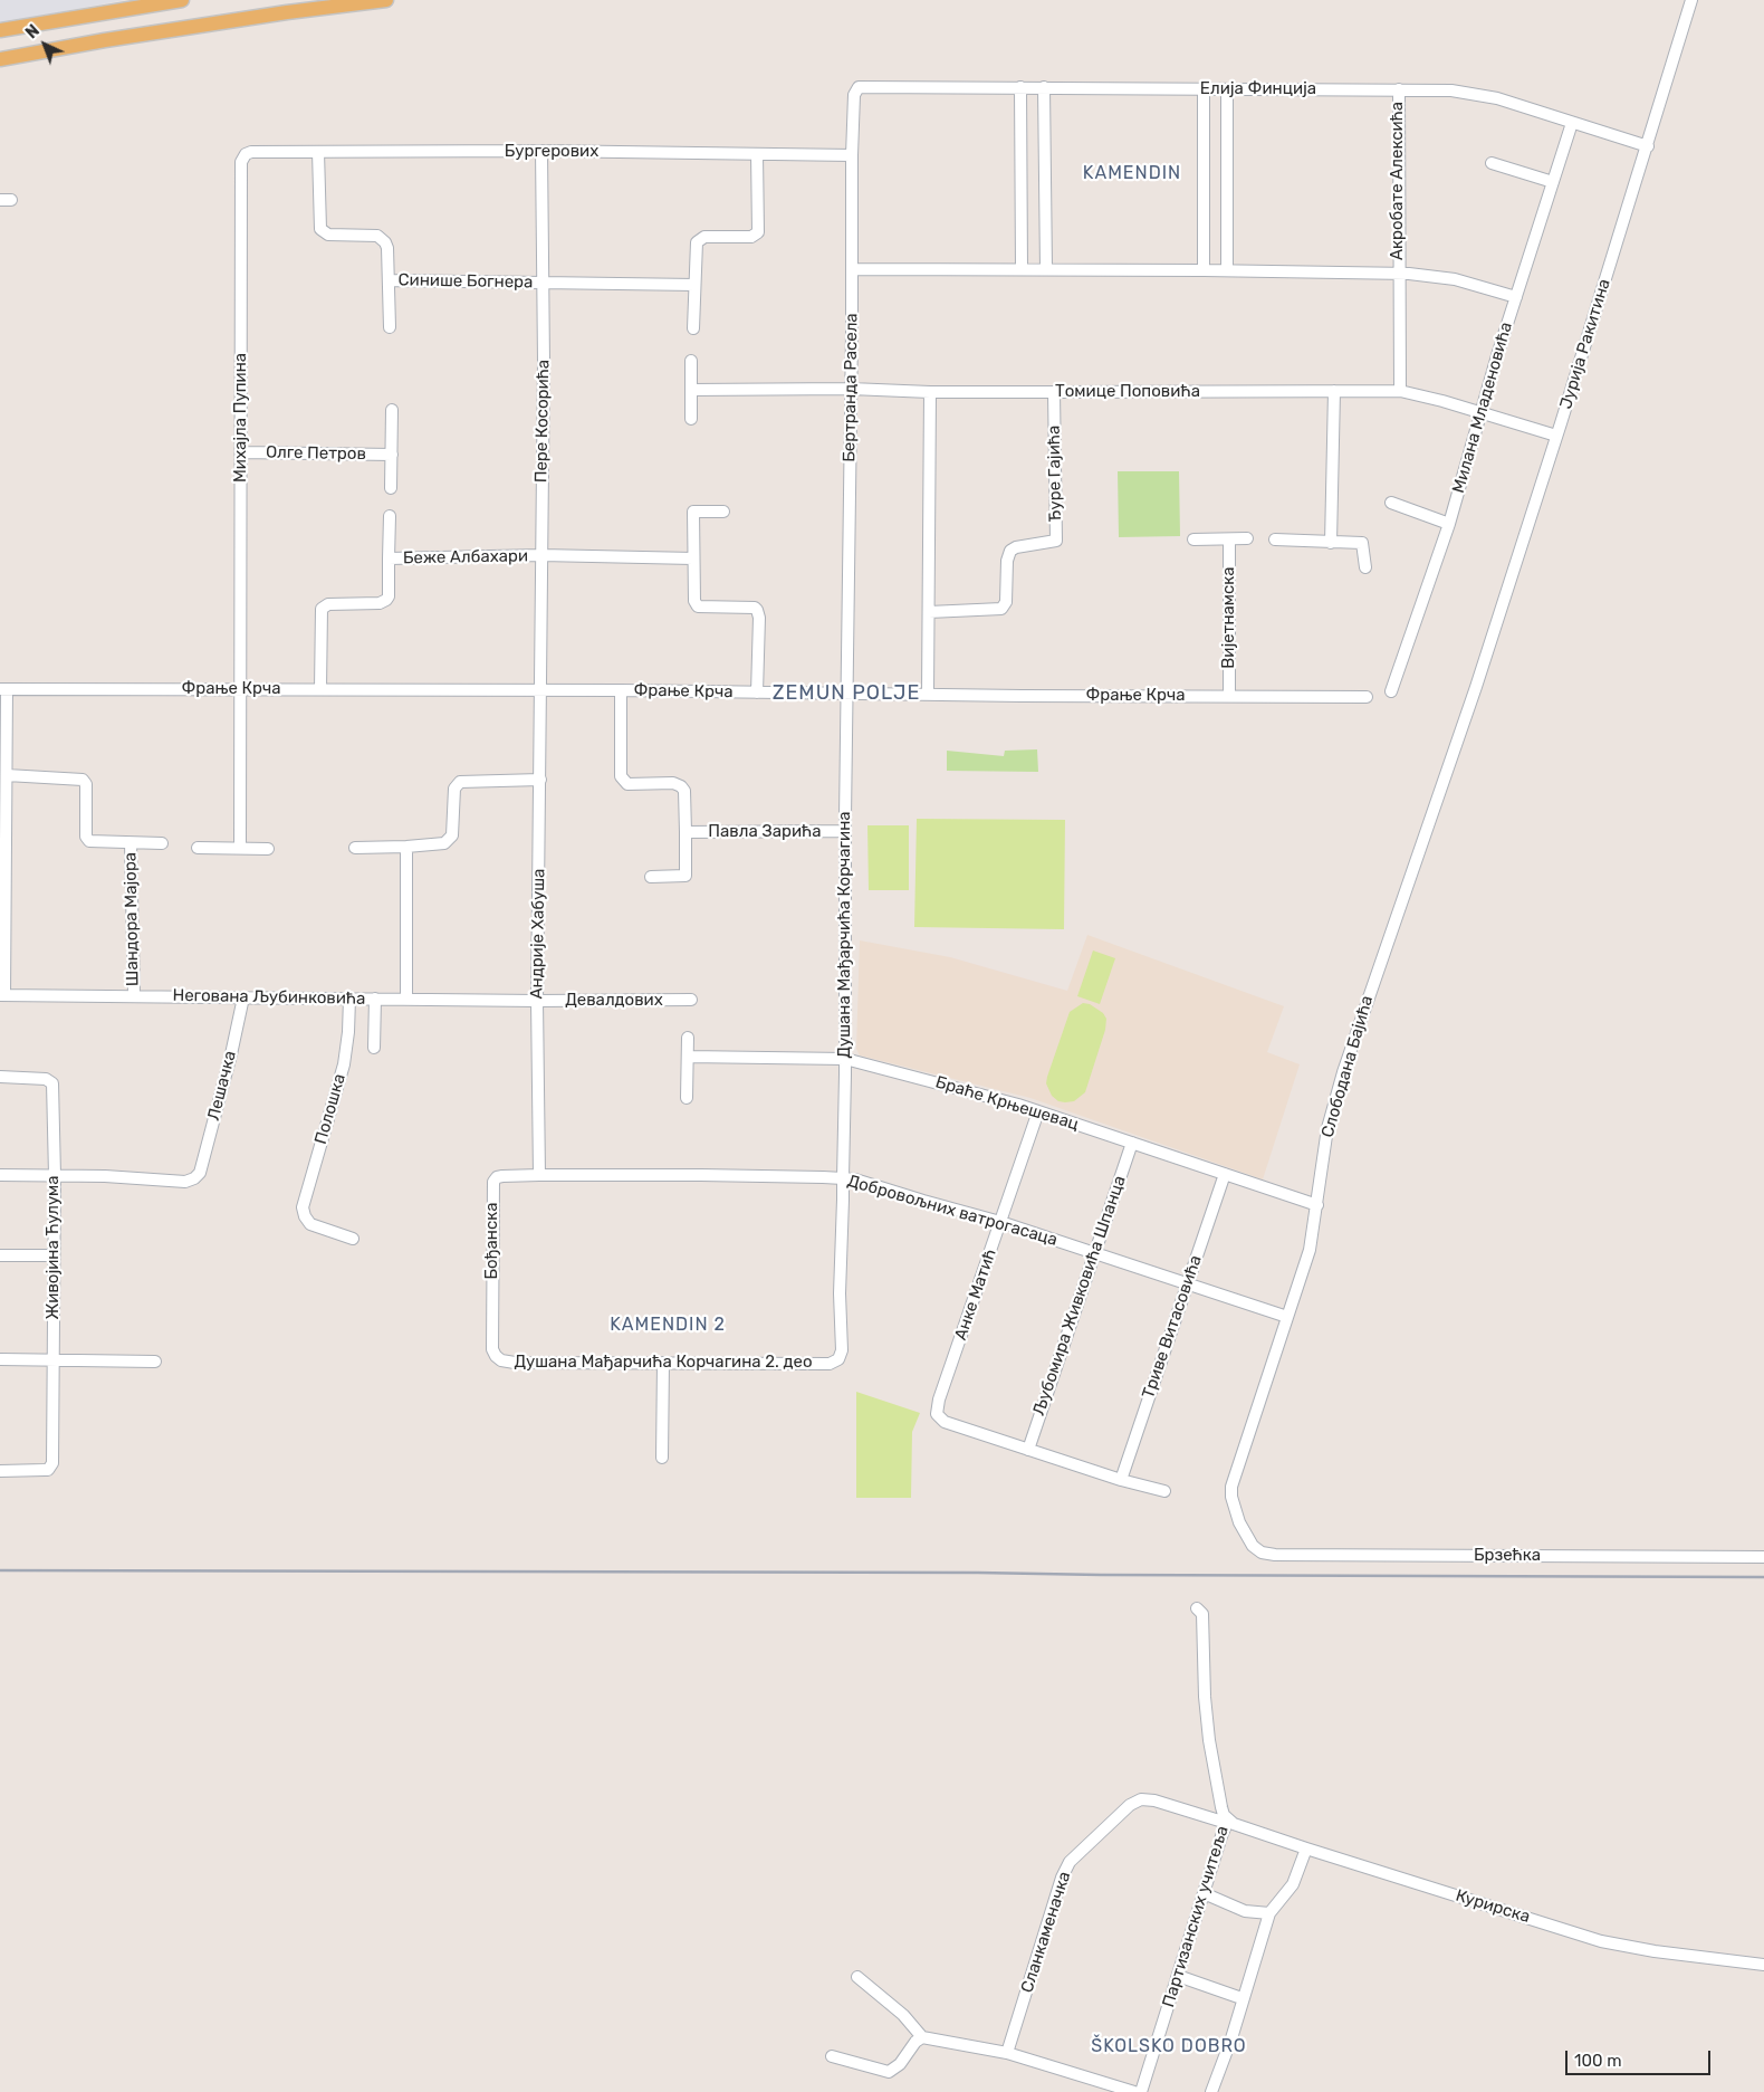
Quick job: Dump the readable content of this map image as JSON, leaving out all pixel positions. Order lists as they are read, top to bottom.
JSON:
{
  "streets": {
    "street": [
      "Елија Финција",
      "Бургерових",
      "Акробате Алексића",
      "Синише Богнера",
      "Јурија Ракитина",
      "Бертранда Расела",
      "Томице Поповића",
      "Милана Младеновића",
      "Михајла Пупина",
      "Пере Косорића",
      "Олге Петров",
      "Ђуре Гајића",
      "Беже Албахари",
      "Вијетнамска",
      "Фрање Крча",
      "Павла Зарића",
      "Шандора Мајора",
      "Андрије Хабуша",
      "Душана Мађарчића Корчагина",
      "Негована Љубинковића",
      "Девалдових",
      "Слободана Бајића",
      "Лешачка",
      "Браће Крњешевац",
      "Полошка",
      "Добровољних ватрогасаца",
      "Бођанска",
      "Живојина Ћулума",
      "Анке Матић",
      "Љубомира Живковића Шпанца",
      "Триве Витасовића",
      "Душана Мађарчића Корчагина 2. део",
      "Брзећка",
      "Курирска",
      "Партизанских учитеља",
      "Сланкаменачка"
    ]
  },
  "crossings": [
    ["Елија Финција", "Акробате Алексића"],
    ["Елија Финција", "Јурија Ракитина"],
    ["Елија Финција", "Бертранда Расела"],
    ["Елија Финција", "Милана Младеновића"],
    ["Бургерових", "Синише Богнера"],
    ["Бургерових", "Бертранда Расела"],
    ["Бургерових", "Михајла Пупина"],
    ["Бургерових", "Пере Косорића"],
    ["Акробате Алексића", "Бертранда Расела"],
    ["Акробате Алексића", "Милана Младеновића"],
    ["Синише Богнера", "Пере Косорића"],
    ["Јурија Ракитина", "Томице Поповића"],
    ["Јурија Ракитина", "Слободана Бајића"],
    ["Бертранда Расела", "Томице Поповића"],
    ["Бертранда Расела", "Фрање Крча"],
    ["Бертранда Расела", "Душана Мађарчића Корчагина"],
    ["Томице Поповића", "Милана Младеновића"],
    ["Томице Поповића", "Ђуре Гајића"],
    ["Михајла Пупина", "Олге Петров"],
    ["Михајла Пупина", "Фрање Крча"],
    ["Пере Косорића", "Беже Албахари"],
    ["Пере Косорића", "Фрање Крча"],
    ["Пере Косорића", "Андрије Хабуша"],
    ["Беже Албахари", "Фрање Крча"],
    ["Вијетнамска", "Фрање Крча"],
    ["Фрање Крча", "Павла Зарића"],
    ["Фрање Крча", "Андрије Хабуша"],
    ["Фрање Крча", "Душана Мађарчића Корчагина"],
    ["Павла Зарића", "Душана Мађарчића Корчагина"],
    ["Шандора Мајора", "Негована Љубинковића"],
    ["Андрије Хабуша", "Негована Љубинковића"],
    ["Андрије Хабуша", "Девалдових"],
    ["Андрије Хабуша", "Добровољних ватрогасаца"],
    ["Андрије Хабуша", "Бођанска"],
    ["Душана Мађарчића Корчагина", "Браће Крњешевац"],
    ["Душана Мађарчића Корчагина", "Добровољних ватрогасаца"],
    ["Душана Мађарчића Корчагина", "Душана Мађарчића Корчагина 2. део"],
    ["Негована Љубинковића", "Девалдових"],
    ["Негована Љубинковића", "Лешачка"],
    ["Негована Љубинковића", "Полошка"],
    ["Слободана Бајића", "Браће Крњешевац"],
    ["Слободана Бајића", "Добровољних ватрогасаца"],
    ["Слободана Бајића", "Брзећка"],
    ["Лешачка", "Живојина Ћулума"],
    ["Браће Крњешевац", "Анке Матић"],
    ["Браће Крњешевац", "Љубомира Живковића Шпанца"],
    ["Браће Крњешевац", "Триве Витасовића"],
    ["Добровољних ватрогасаца", "Бођанска"],
    ["Добровољних ватрогасаца", "Анке Матић"],
    ["Добровољних ватрогасаца", "Љубомира Живковића Шпанца"],
    ["Добровољних ватрогасаца", "Триве Витасовића"],
    ["Бођанска", "Душана Мађарчића Корчагина 2. део"],
    ["Анке Матић", "Љубомира Живковића Шпанца"],
    ["Курирска", "Партизанских учитеља"],
    ["Курирска", "Сланкаменачка"],
    ["Партизанских учитеља", "Сланкаменачка"]
  ],
  "districts": [
    "KAMENDIN",
    "ZEMUN POLJE",
    "KAMENDIN 2",
    "ŠKOLSKO DOBRO"
  ],
  "scale_bar": "100 m",
  "north": "top left"
}
